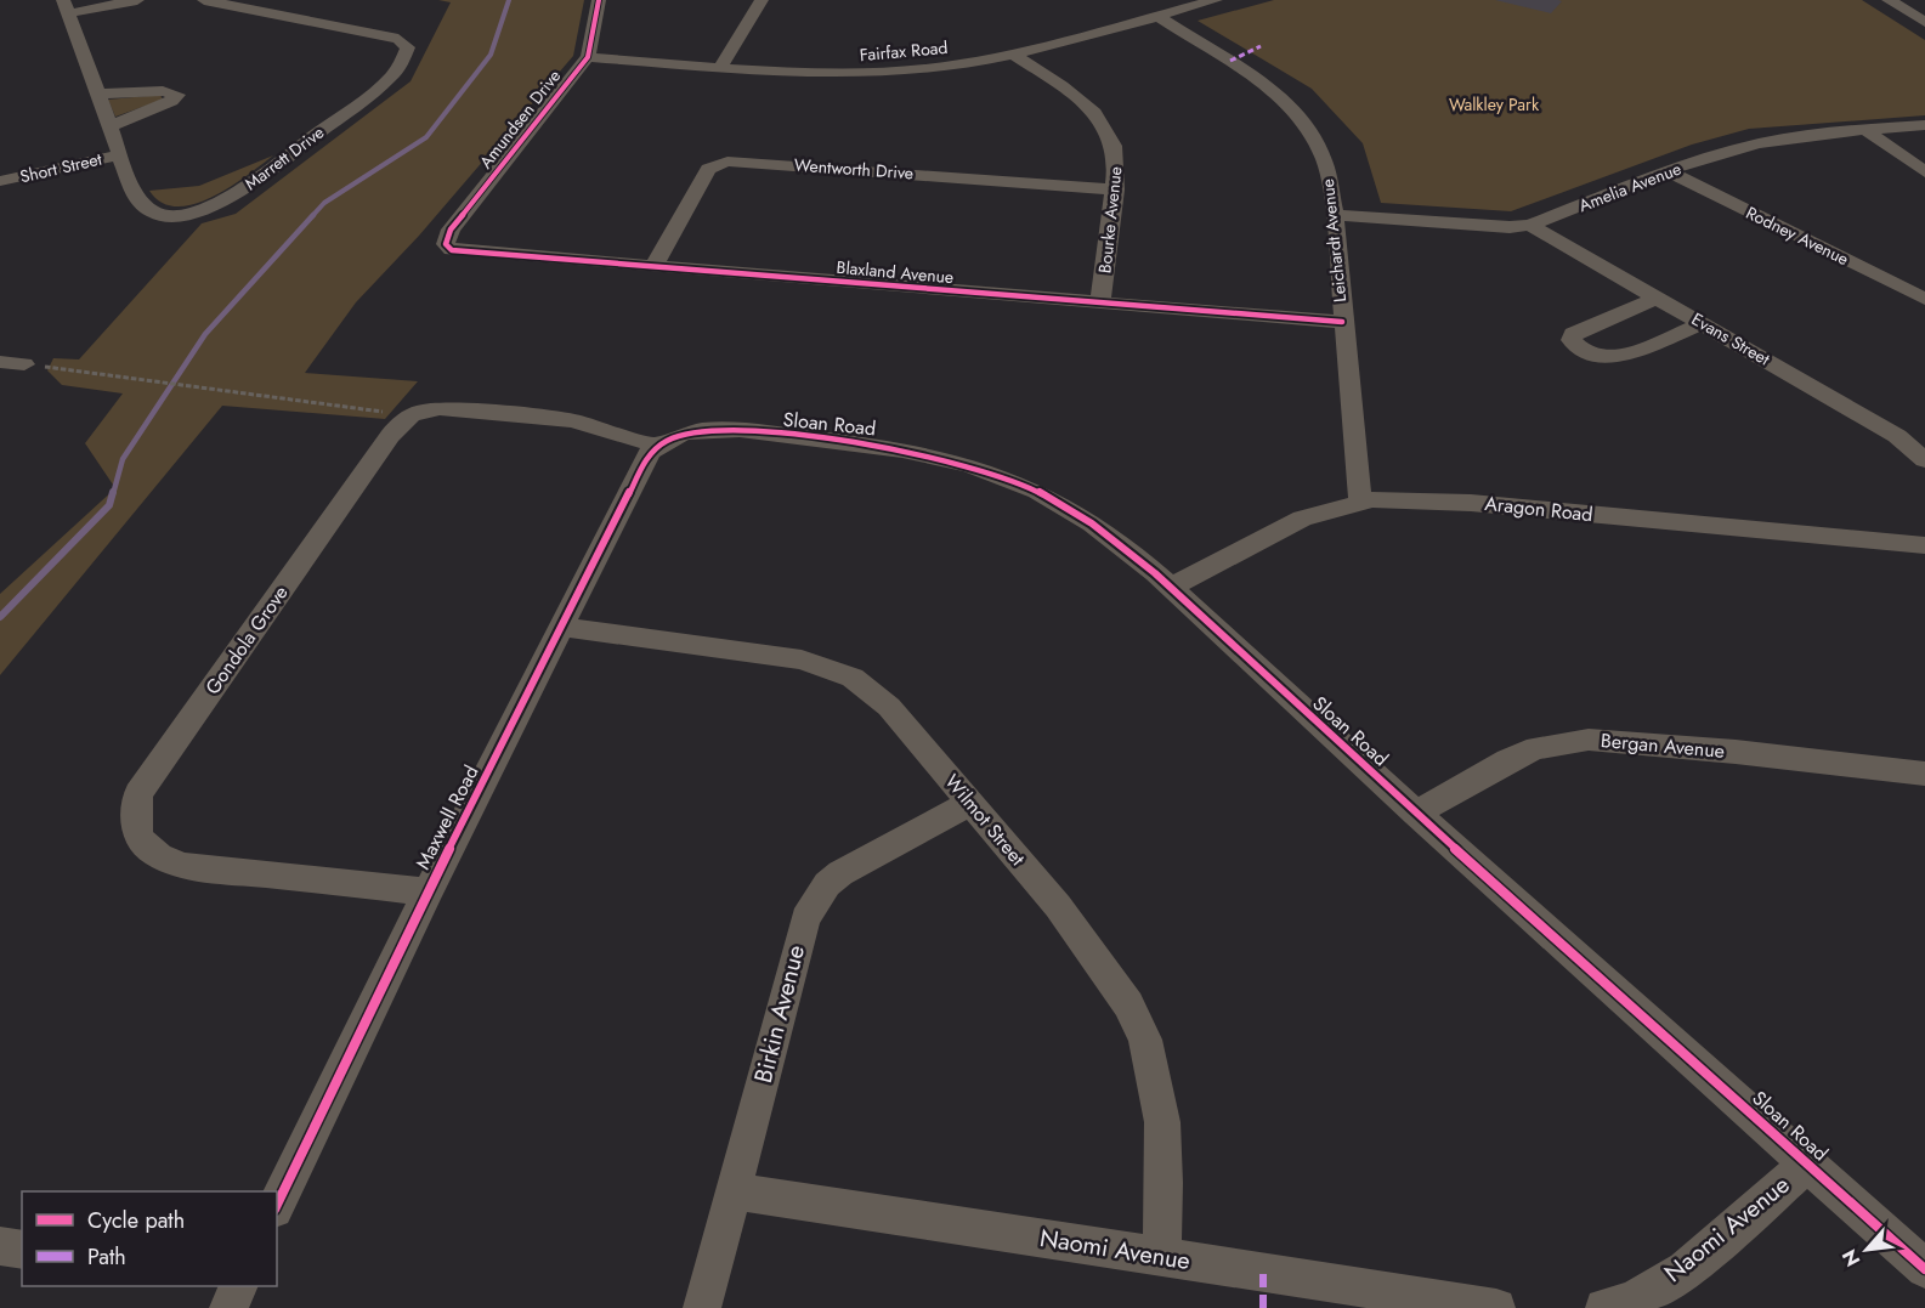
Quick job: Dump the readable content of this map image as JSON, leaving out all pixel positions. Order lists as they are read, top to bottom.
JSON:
{
  "streets": {
    "street": [
      "Fairfax Road",
      "Amundsen Drive",
      "Marrett Drive",
      "Short Street",
      "Wentworth Drive",
      "Amelia Avenue",
      "Bourke Avenue",
      "Rodney Avenue",
      "Leichardt Avenue",
      "Blaxland Avenue",
      "Evans Street",
      "Sloan Road",
      "Aragon Road",
      "Gondola Grove",
      "Bergan Avenue",
      "Maxwell Road",
      "Wilmot Street",
      "Birkin Avenue",
      "Naomi Avenue"
    ]
  },
  "crossings": [
    ["Fairfax Road", "Amundsen Drive"],
    ["Fairfax Road", "Bourke Avenue"],
    ["Fairfax Road", "Leichardt Avenue"],
    ["Amundsen Drive", "Blaxland Avenue"],
    ["Marrett Drive", "Short Street"],
    ["Wentworth Drive", "Bourke Avenue"],
    ["Wentworth Drive", "Blaxland Avenue"],
    ["Amelia Avenue", "Rodney Avenue"],
    ["Amelia Avenue", "Leichardt Avenue"],
    ["Amelia Avenue", "Evans Street"],
    ["Bourke Avenue", "Blaxland Avenue"],
    ["Leichardt Avenue", "Blaxland Avenue"],
    ["Leichardt Avenue", "Aragon Road"],
    ["Sloan Road", "Aragon Road"],
    ["Sloan Road", "Bergan Avenue"],
    ["Sloan Road", "Maxwell Road"],
    ["Sloan Road", "Naomi Avenue"],
    ["Gondola Grove", "Maxwell Road"],
    ["Maxwell Road", "Wilmot Street"],
    ["Wilmot Street", "Birkin Avenue"],
    ["Wilmot Street", "Naomi Avenue"],
    ["Birkin Avenue", "Naomi Avenue"]
  ],
  "parks": ["Walkley Park"],
  "legend": ["Cycle path", "Path"],
  "north": "bottom left"
}
